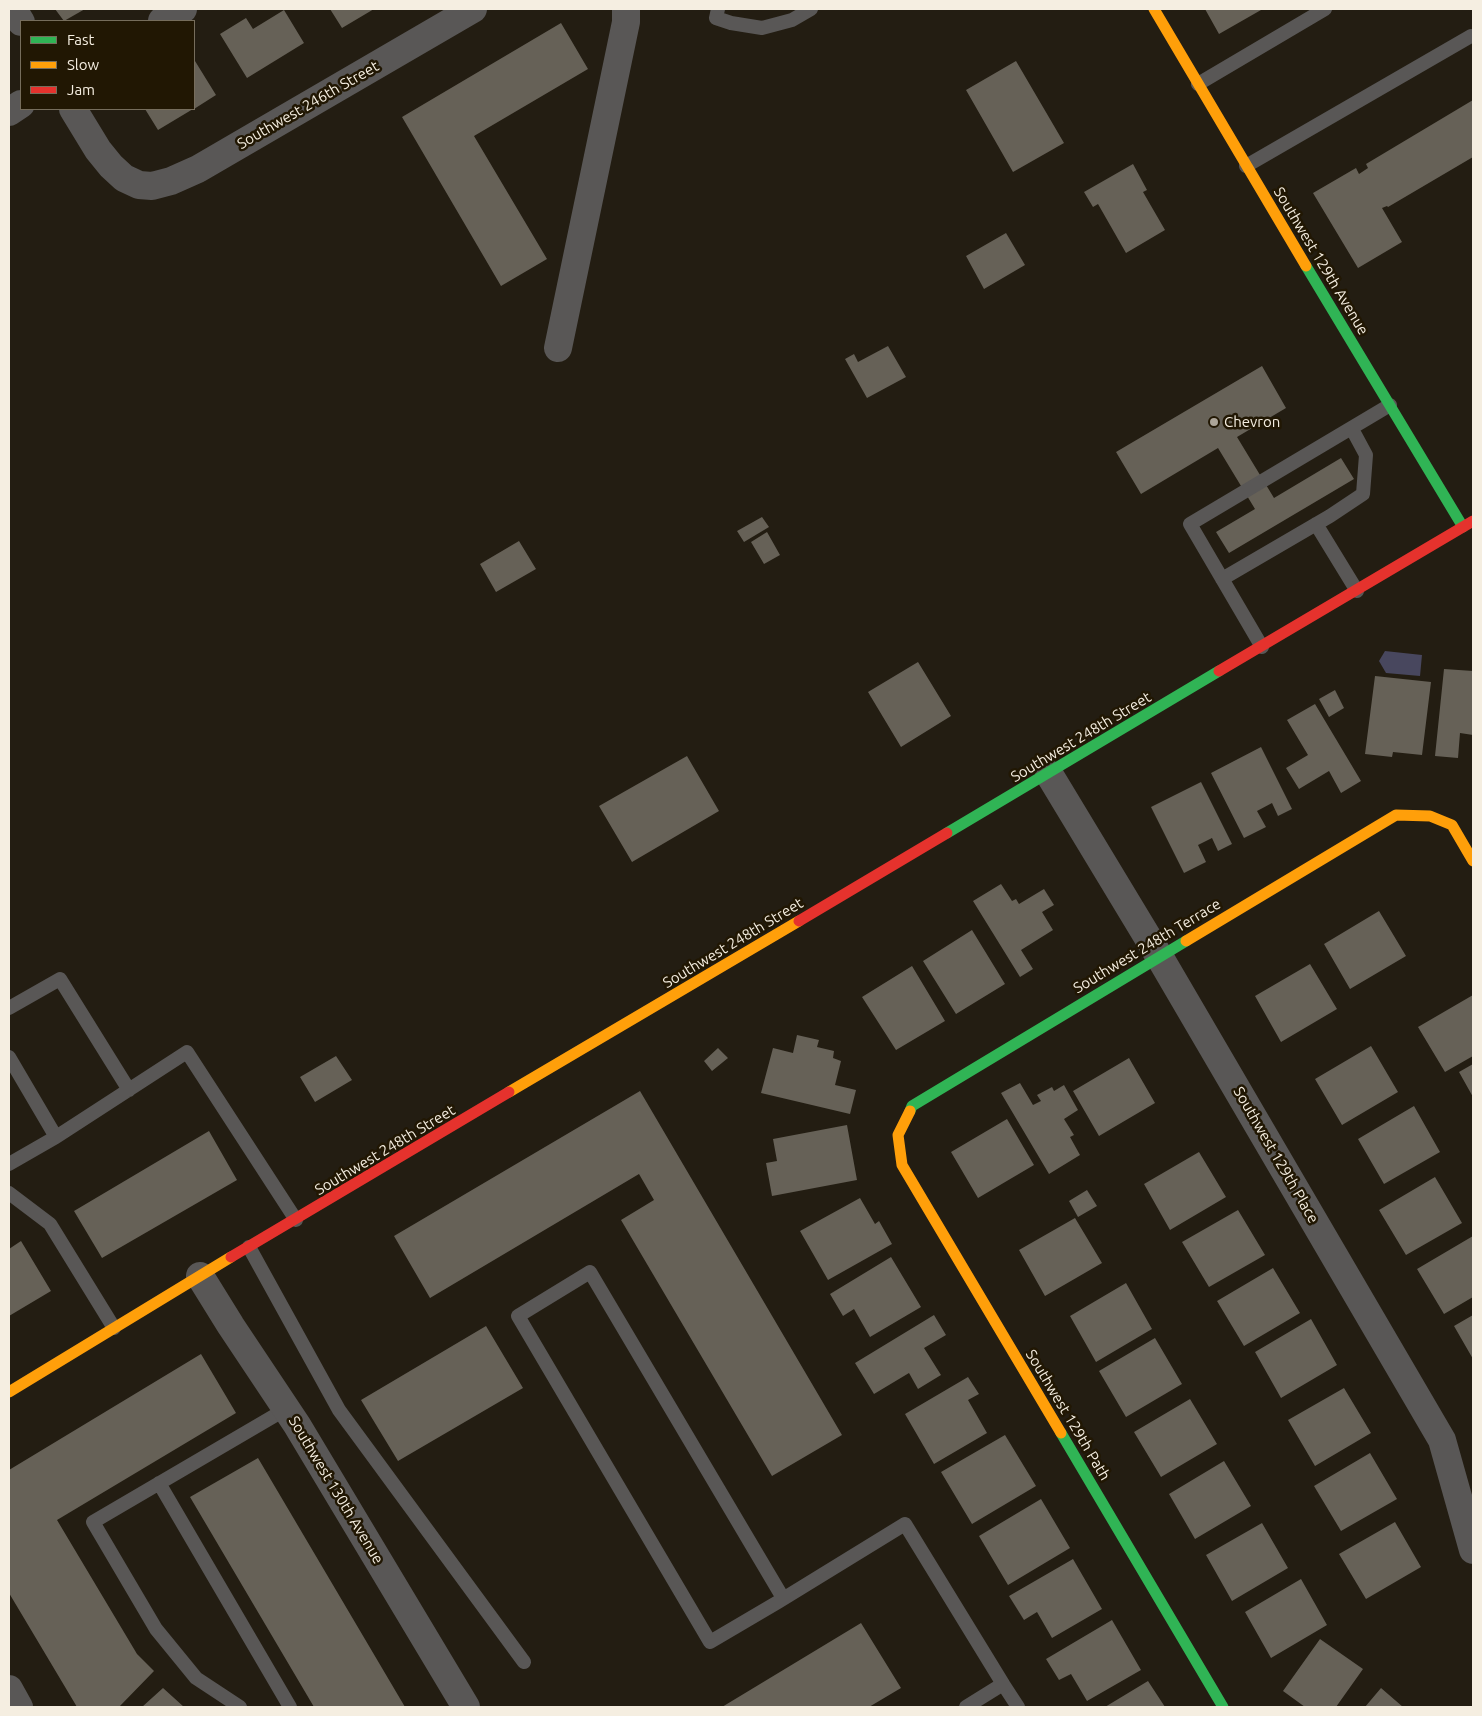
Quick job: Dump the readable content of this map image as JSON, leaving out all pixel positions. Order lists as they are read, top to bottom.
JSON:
{
  "streets": {
    "street": [
      "Southwest 246th Street",
      "Southwest 129th Avenue",
      "Southwest 248th Street",
      "Southwest 248th Terrace",
      "Southwest 129th Place",
      "Southwest 129th Path",
      "Southwest 130th Avenue"
    ]
  },
  "crossings": [
    ["Southwest 129th Avenue", "Southwest 248th Street"],
    ["Southwest 248th Street", "Southwest 129th Place"],
    ["Southwest 248th Street", "Southwest 130th Avenue"],
    ["Southwest 248th Terrace", "Southwest 129th Place"],
    ["Southwest 248th Terrace", "Southwest 129th Path"]
  ],
  "places": ["Chevron"],
  "legend": ["Fast", "Slow", "Jam"]
}
